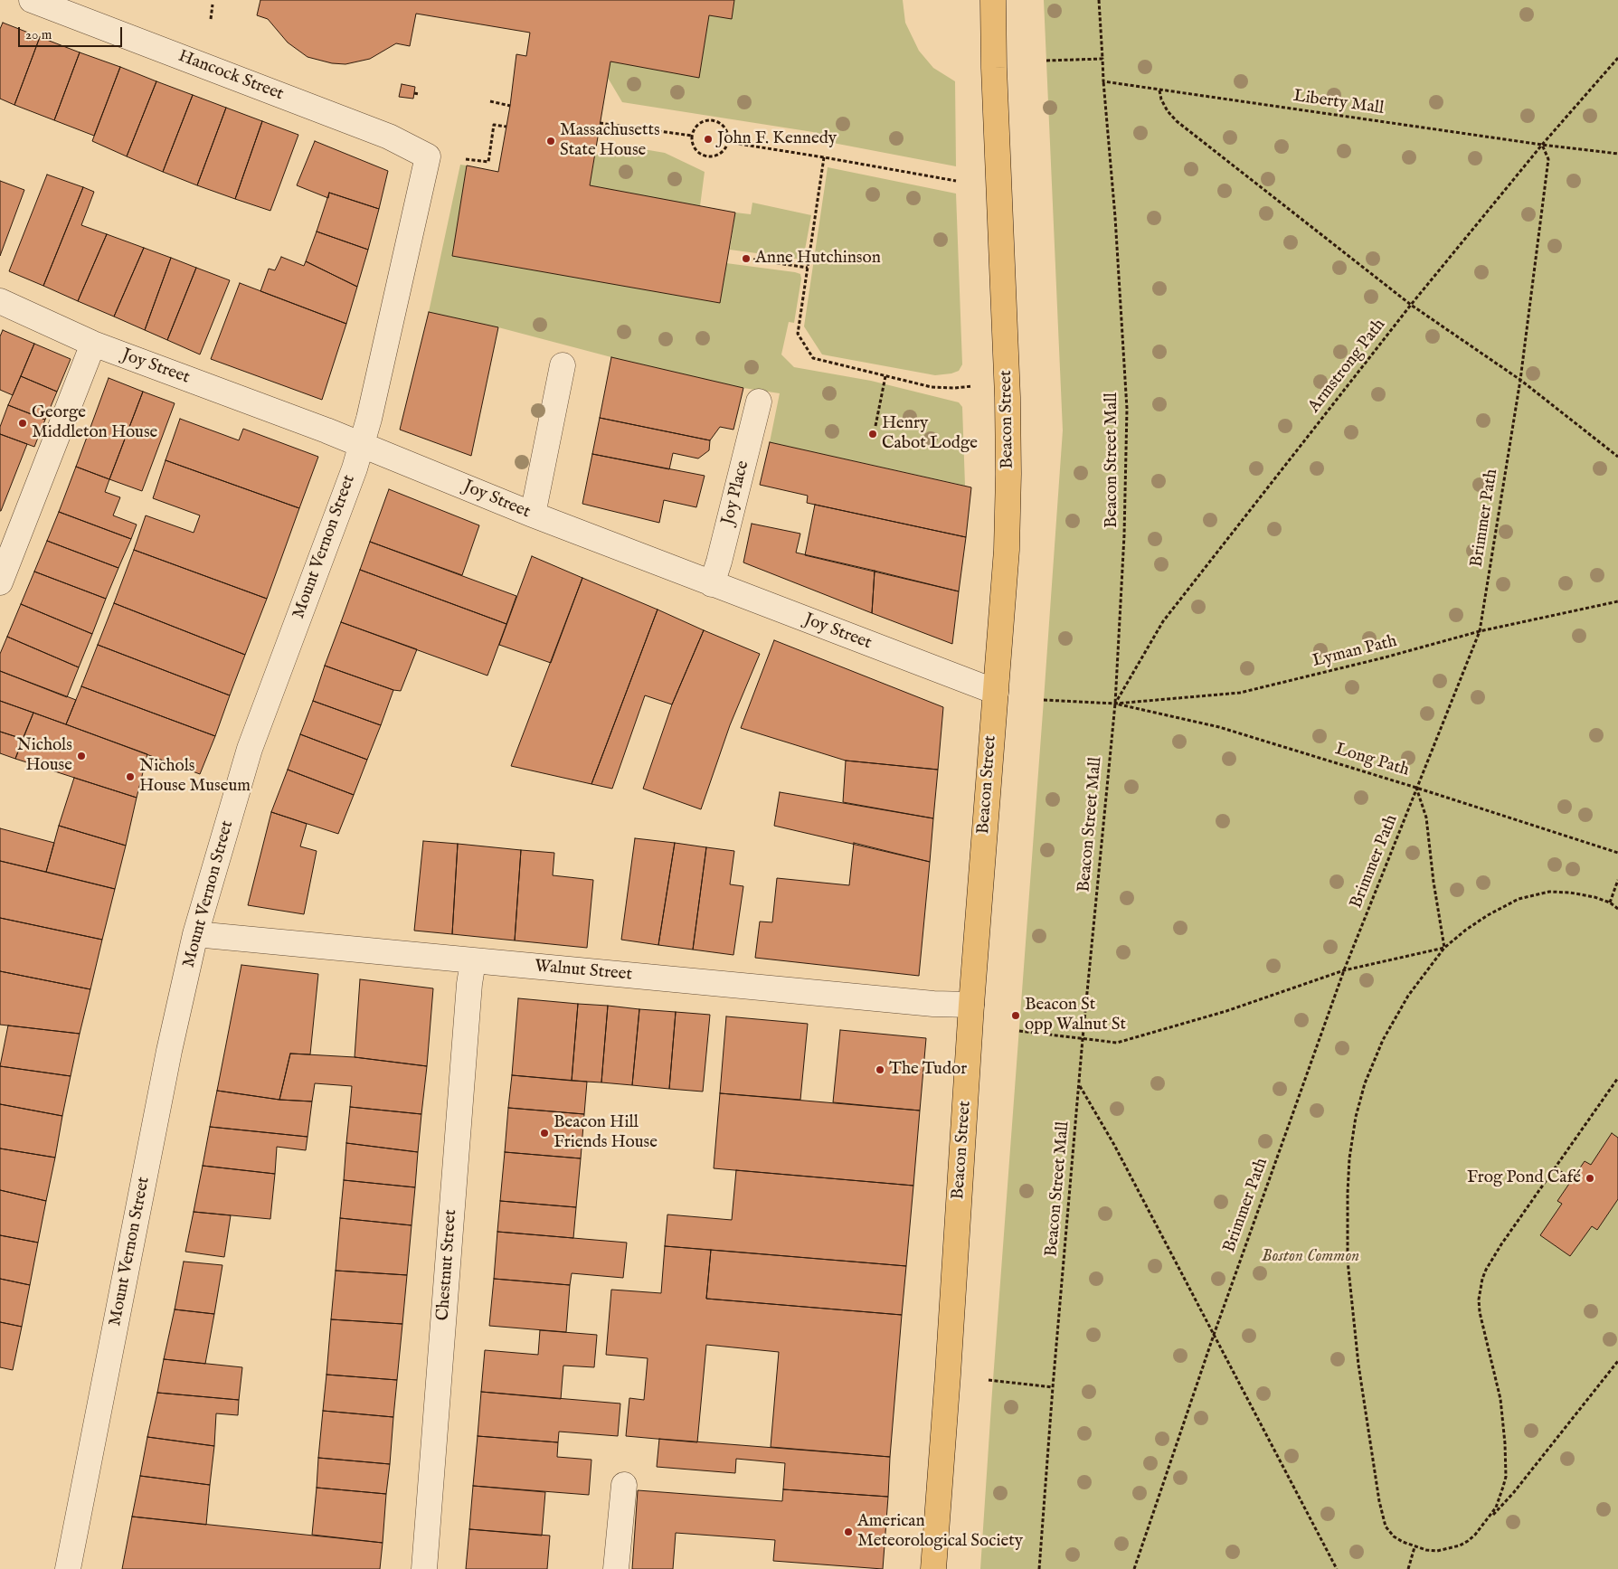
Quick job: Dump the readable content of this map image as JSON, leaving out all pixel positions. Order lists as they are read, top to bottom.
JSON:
{
  "streets": {
    "main road": ["Beacon Street"],
    "street": [
      "Hancock Street",
      "Joy Street",
      "Joy Place",
      "Mount Vernon Street",
      "Walnut Street",
      "Chestnut Street"
    ],
    "path": [
      "Liberty Mall",
      "Armstrong Path",
      "Beacon Street Mall",
      "Brimmer Path",
      "Lyman Path",
      "Long Path"
    ]
  },
  "crossings": [
    ["Hancock Street", "Mount Vernon Street"],
    ["Liberty Mall", "Armstrong Path"],
    ["Liberty Mall", "Beacon Street Mall"],
    ["Liberty Mall", "Brimmer Path"],
    ["Armstrong Path", "Beacon Street Mall"],
    ["Armstrong Path", "Brimmer Path"],
    ["Armstrong Path", "Lyman Path"],
    ["Armstrong Path", "Long Path"],
    ["Joy Street", "Beacon Street"],
    ["Joy Street", "Joy Place"],
    ["Joy Street", "Mount Vernon Street"],
    ["Beacon Street", "Walnut Street"],
    ["Beacon Street Mall", "Lyman Path"],
    ["Beacon Street Mall", "Long Path"],
    ["Brimmer Path", "Lyman Path"],
    ["Brimmer Path", "Long Path"],
    ["Mount Vernon Street", "Walnut Street"],
    ["Lyman Path", "Long Path"],
    ["Walnut Street", "Chestnut Street"]
  ],
  "parks": ["Boston Common"],
  "places": [
    "John F. Kennedy",
    "Massachusetts State House",
    "Anne Hutchinson",
    "George Middleton House",
    "Henry Cabot Lodge",
    "Nichols House",
    "Nichols House Museum",
    "Beacon St opp Walnut St",
    "The Tudor",
    "Beacon Hill Friends House",
    "Frog Pond Café",
    "American Meteorological Society"
  ],
  "scale_bar": "20 m"
}
